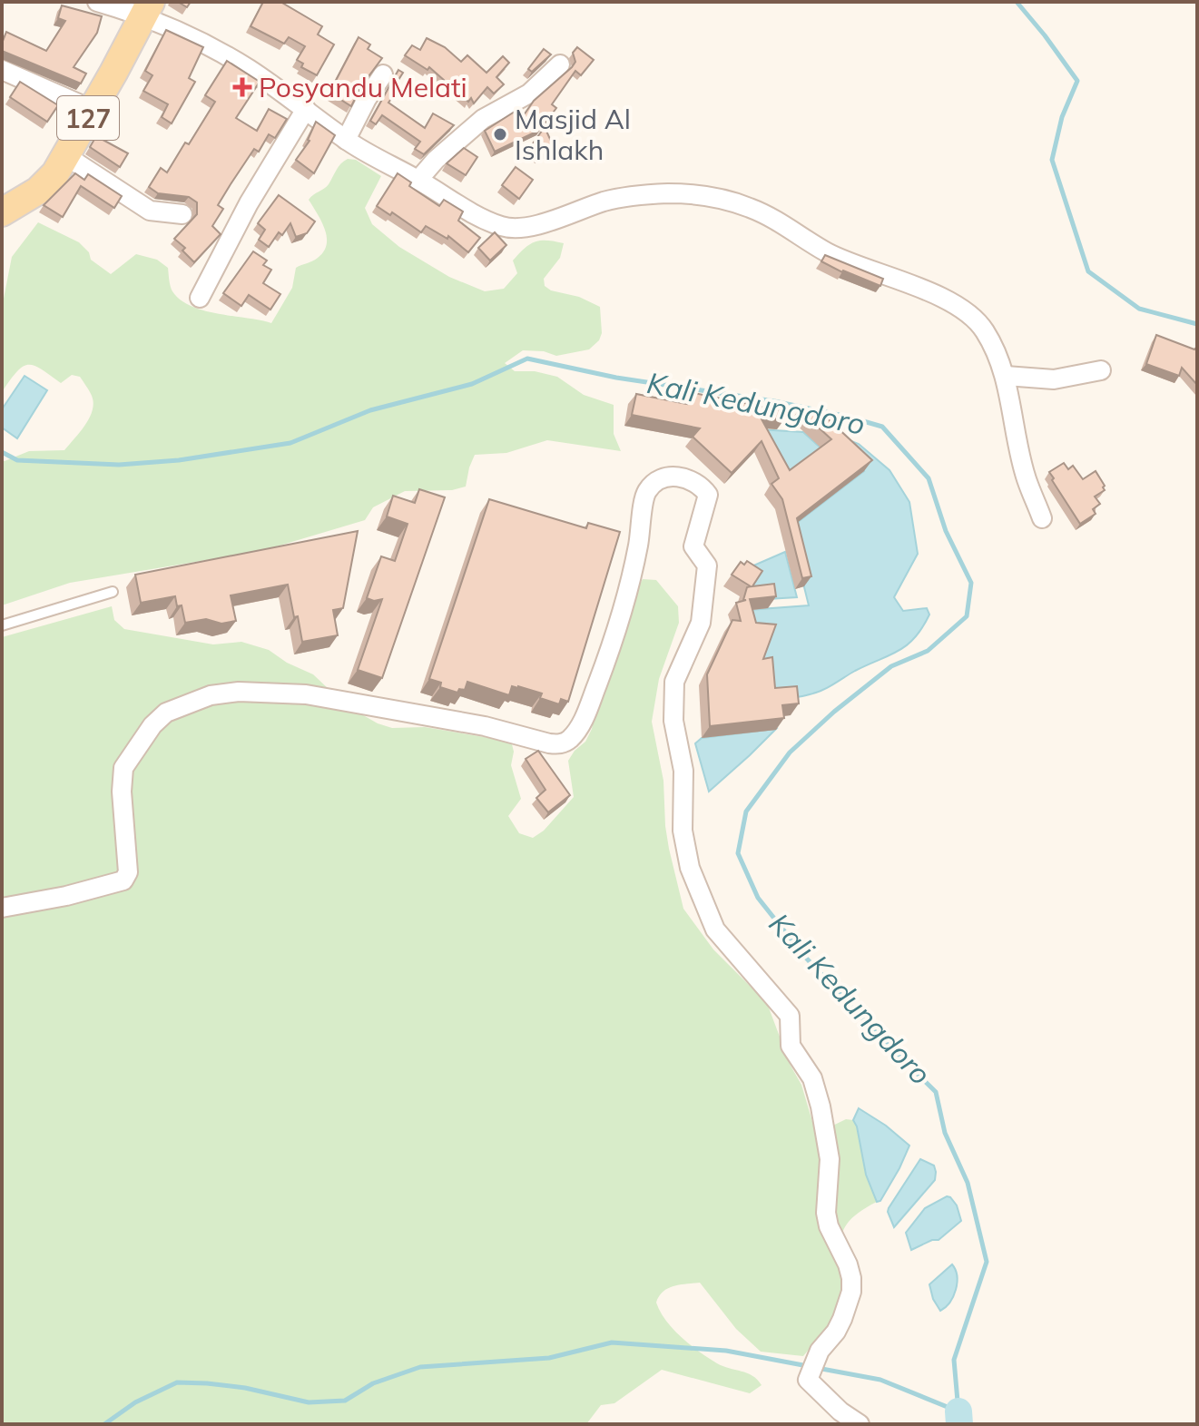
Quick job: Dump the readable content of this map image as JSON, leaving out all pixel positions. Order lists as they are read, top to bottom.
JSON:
{
  "streets": {
    "main road": ["127"]
  },
  "water": ["Kali Kedungdoro"],
  "places": {
    "health": ["Posyandu Melati"],
    "other": ["Masjid Al Ishlakh"]
  }
}
